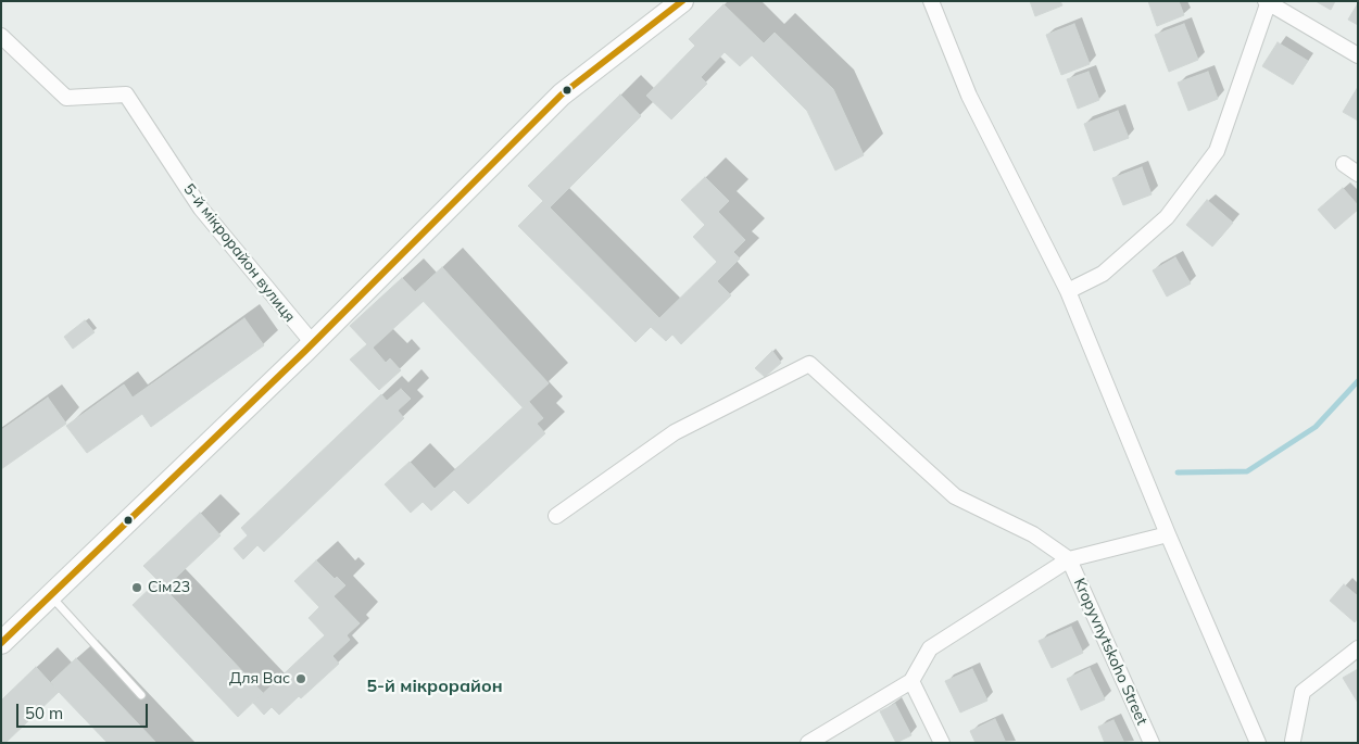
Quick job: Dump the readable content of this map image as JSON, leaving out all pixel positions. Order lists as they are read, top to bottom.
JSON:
{
  "streets": {
    "street": ["5-й мікрорайон вулиця", "Kropyvnytskoho Street"]
  },
  "districts": ["5-й мікрорайон"],
  "places": ["Сім23", "Для Вас"],
  "scale_bar": "50 m"
}
